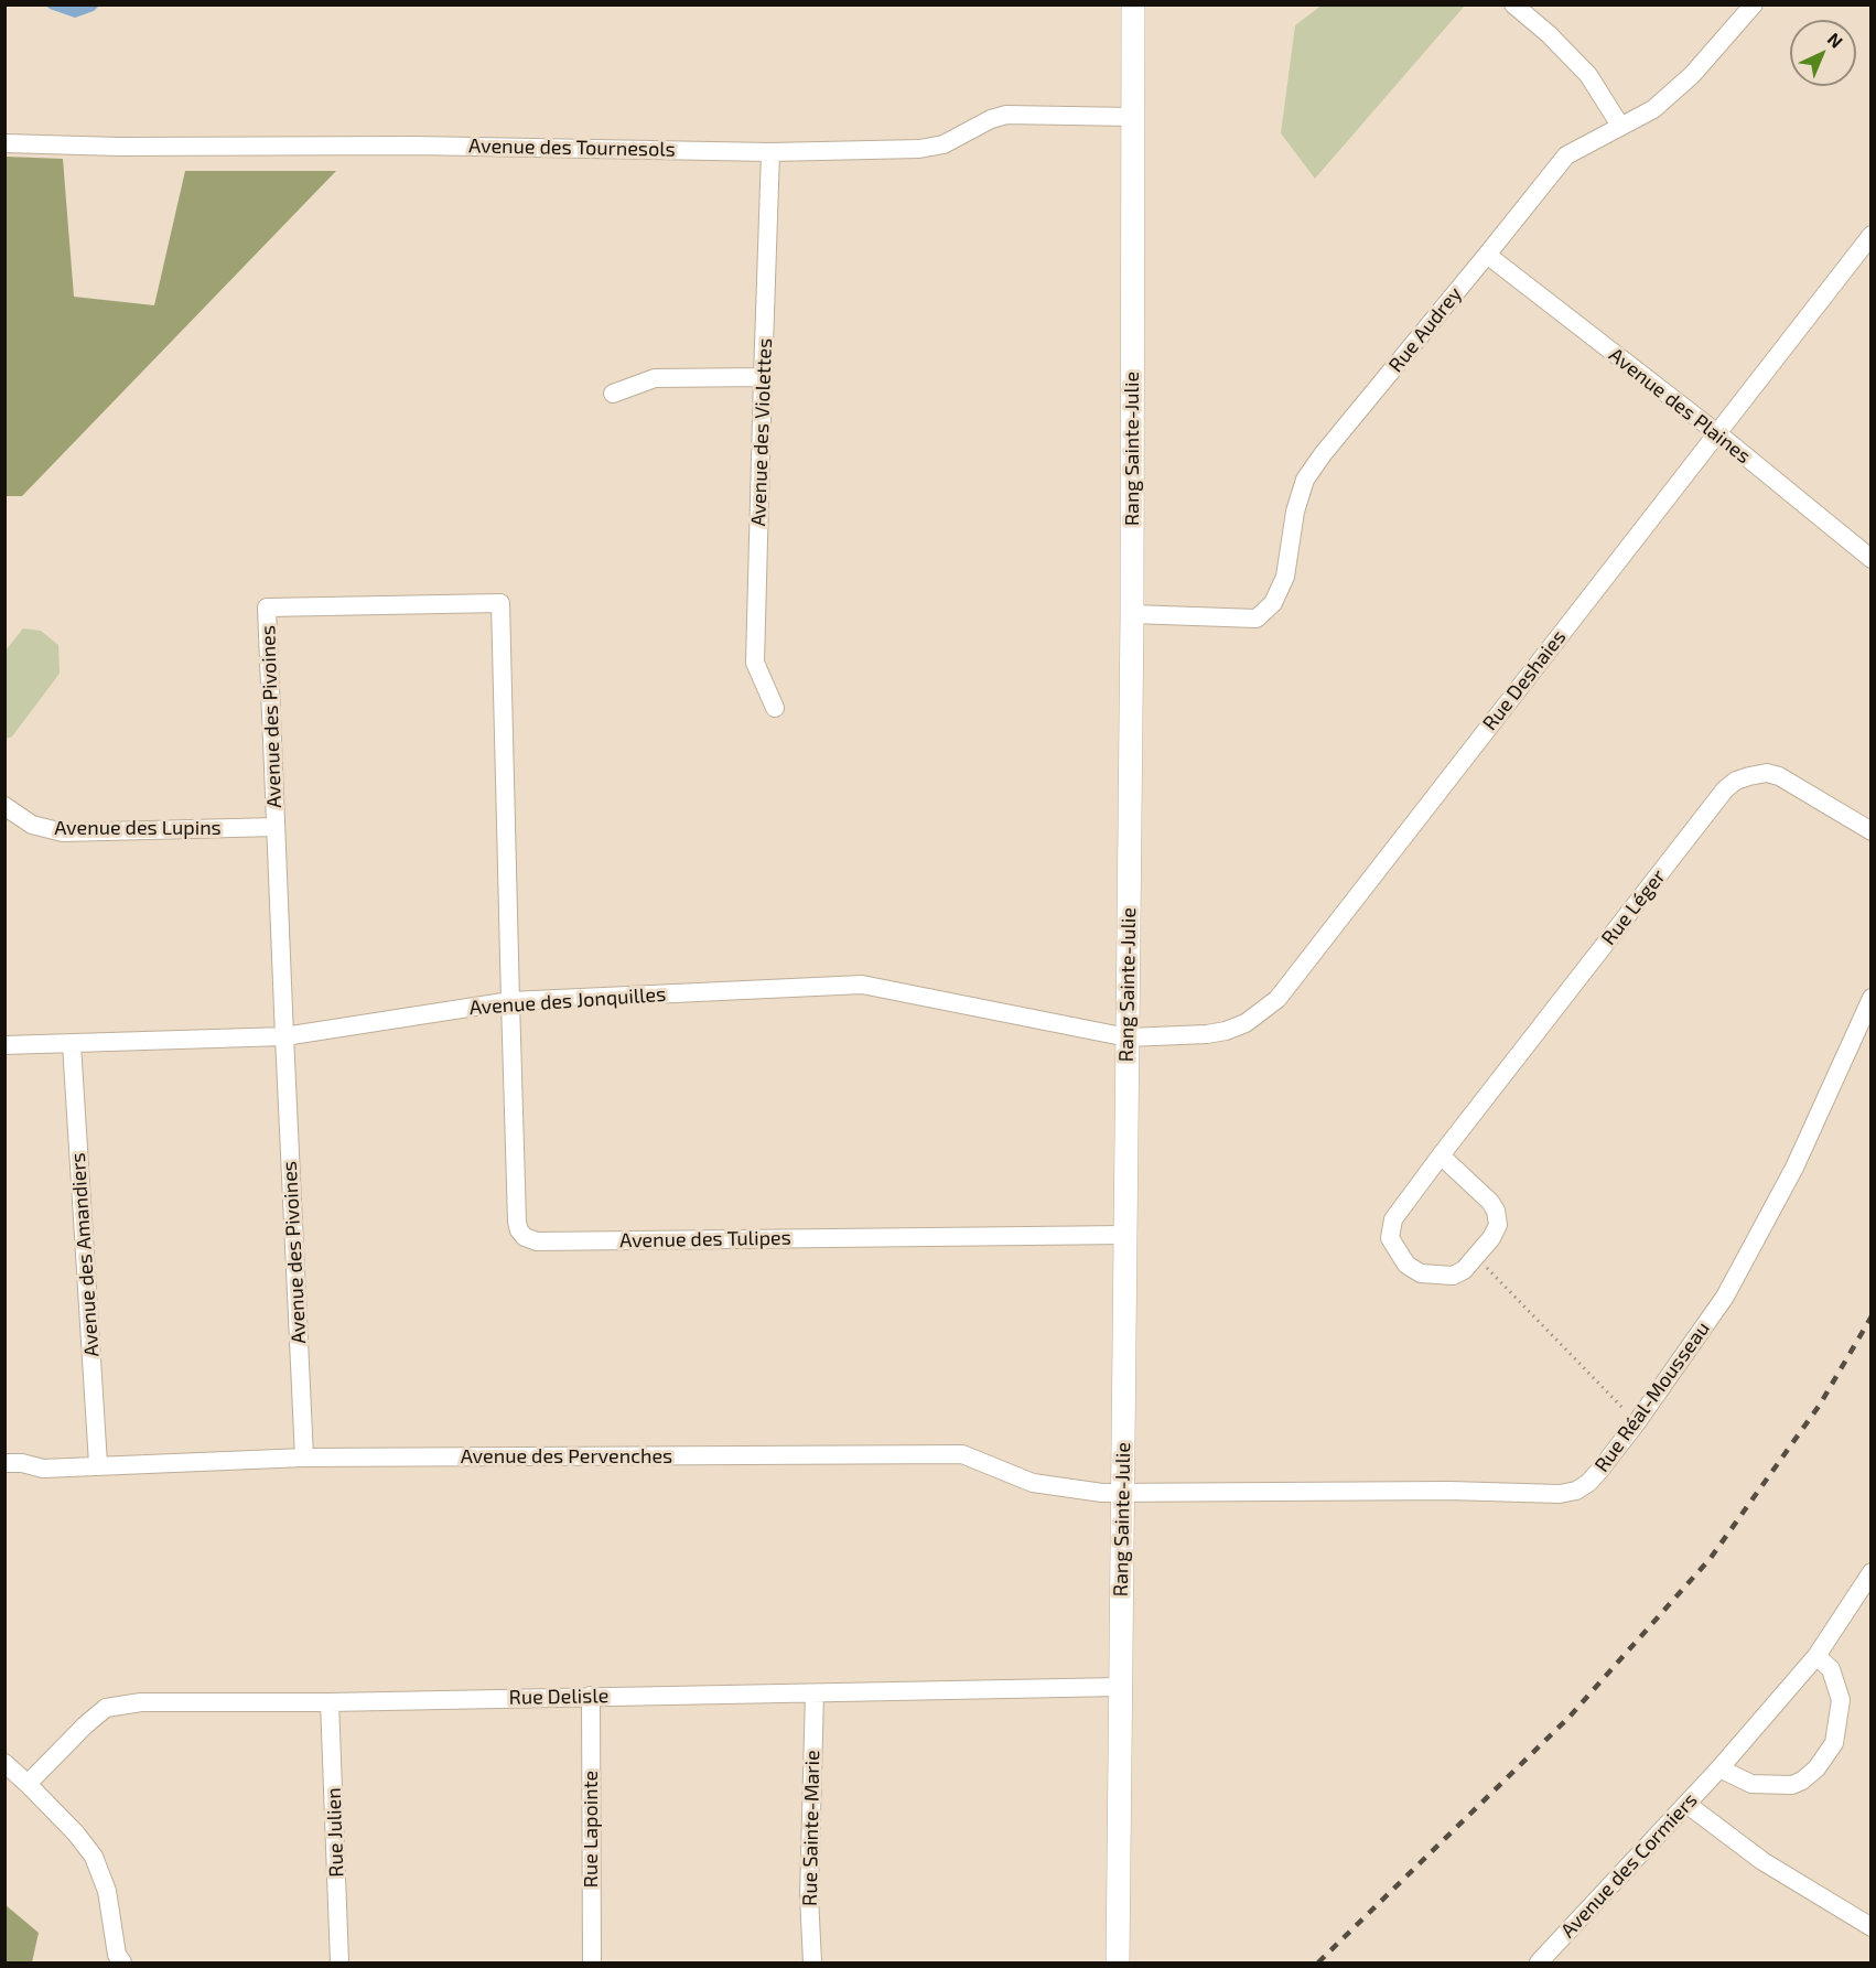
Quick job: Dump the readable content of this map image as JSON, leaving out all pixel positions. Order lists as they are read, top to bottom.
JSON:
{
  "streets": {
    "street": [
      "Avenue des Tournesols",
      "Rue Audrey",
      "Avenue des Plaines",
      "Avenue des Violettes",
      "Rang Sainte-Julie",
      "Rue Deshaies",
      "Avenue des Pivoines",
      "Avenue des Lupins",
      "Rue Léger",
      "Avenue des Jonquilles",
      "Avenue des Tulipes",
      "Avenue des Amandiers",
      "Rue Réal-Mousseau",
      "Avenue des Pervenches",
      "Rue Delisle",
      "Rue Sainte-Marie",
      "Rue Lapointe",
      "Rue Julien",
      "Avenue des Cormiers"
    ]
  },
  "crossings": [
    ["Avenue des Tournesols", "Avenue des Violettes"],
    ["Avenue des Tournesols", "Rang Sainte-Julie"],
    ["Rue Audrey", "Avenue des Plaines"],
    ["Rue Audrey", "Rang Sainte-Julie"],
    ["Avenue des Plaines", "Rue Deshaies"],
    ["Rang Sainte-Julie", "Rue Deshaies"],
    ["Rang Sainte-Julie", "Avenue des Jonquilles"],
    ["Rang Sainte-Julie", "Avenue des Tulipes"],
    ["Rang Sainte-Julie", "Rue Réal-Mousseau"],
    ["Rang Sainte-Julie", "Avenue des Pervenches"],
    ["Rang Sainte-Julie", "Rue Delisle"],
    ["Rue Deshaies", "Avenue des Jonquilles"],
    ["Avenue des Pivoines", "Avenue des Lupins"],
    ["Avenue des Pivoines", "Avenue des Jonquilles"],
    ["Avenue des Pivoines", "Avenue des Tulipes"],
    ["Avenue des Pivoines", "Avenue des Pervenches"],
    ["Avenue des Jonquilles", "Avenue des Tulipes"],
    ["Avenue des Jonquilles", "Avenue des Amandiers"],
    ["Avenue des Amandiers", "Avenue des Pervenches"],
    ["Rue Réal-Mousseau", "Avenue des Pervenches"],
    ["Rue Delisle", "Rue Sainte-Marie"],
    ["Rue Delisle", "Rue Lapointe"],
    ["Rue Delisle", "Rue Julien"]
  ],
  "north": "top right"
}
